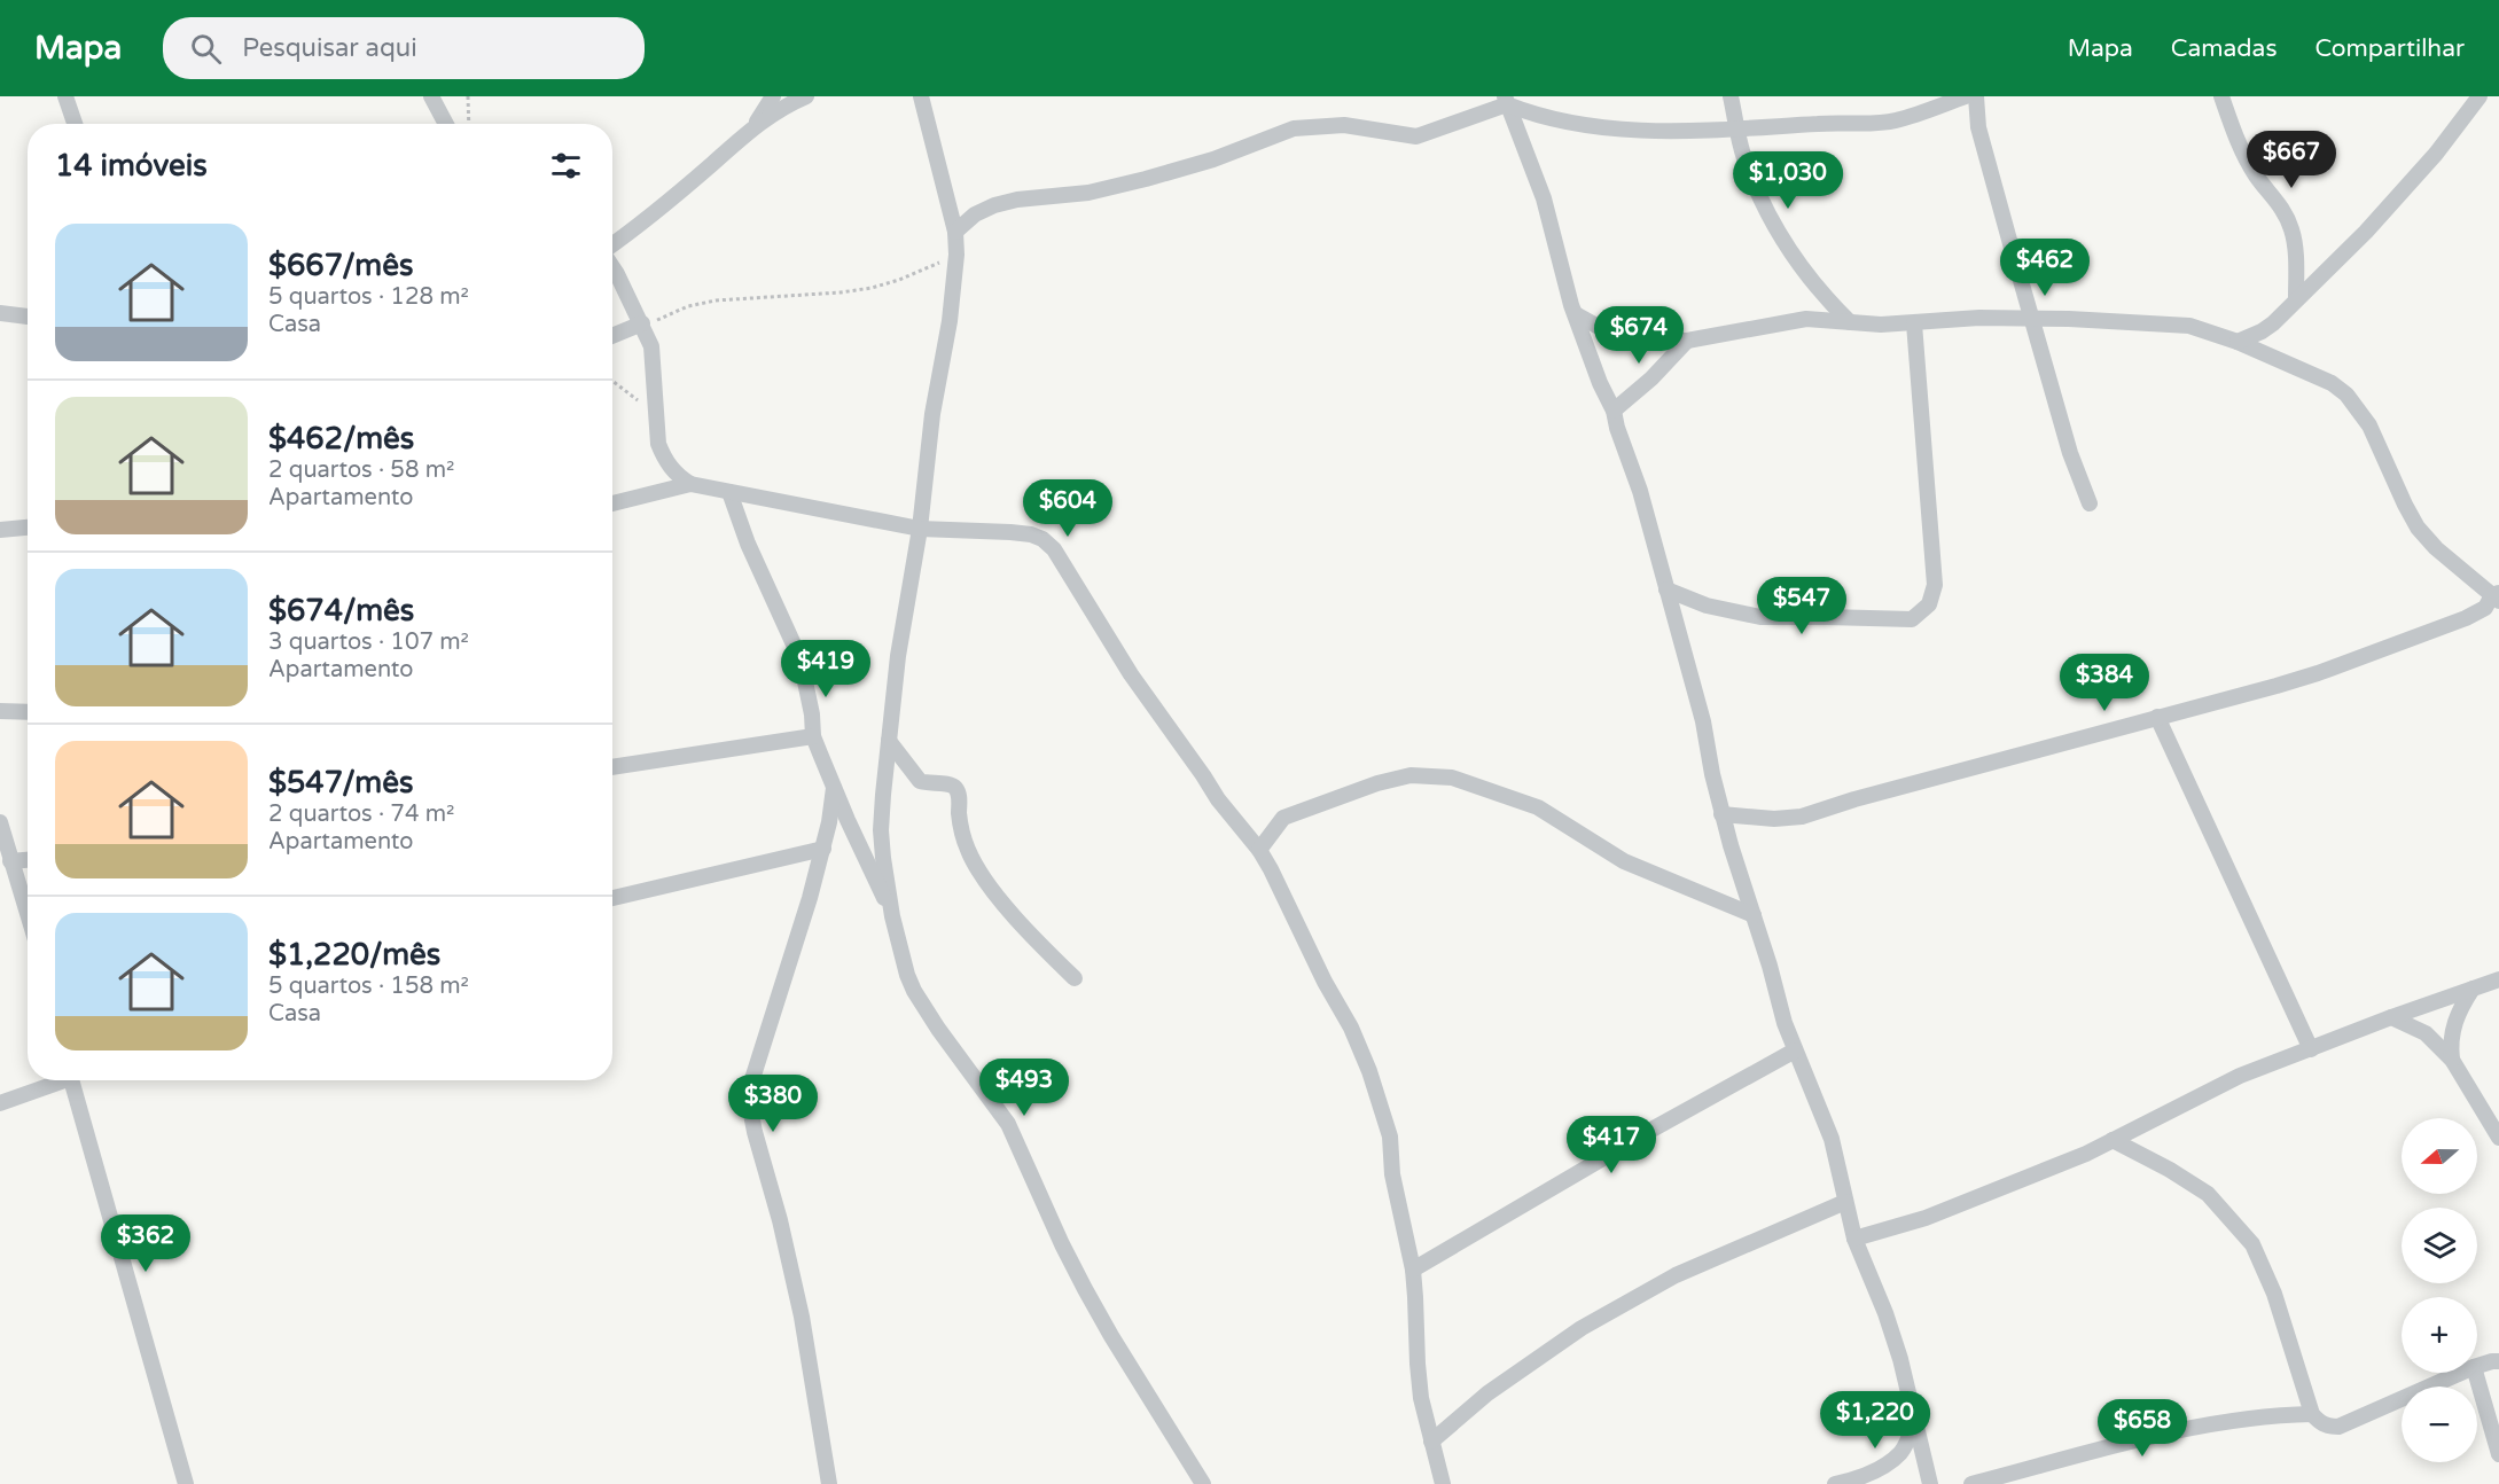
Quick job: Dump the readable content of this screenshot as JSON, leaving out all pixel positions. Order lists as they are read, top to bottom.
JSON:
{
  "north": "left",
  "page": {
    "header": "Mapa",
    "search": "Pesquisar aqui",
    "nav": ["Mapa", "Camadas", "Compartilhar"],
    "heading": "14 imóveis",
    "price": [
      "$667",
      "$1,030",
      "$462",
      "$674",
      "$604",
      "$547",
      "$419",
      "$384",
      "$493",
      "$380",
      "$417",
      "$362",
      "$1,220",
      "$658"
    ],
    "list": [
      {
        "name": "$667/mês",
        "note": "5 quartos · 128 m² · Casa"
      },
      {
        "name": "$462/mês",
        "note": "2 quartos · 58 m² · Apartamento"
      },
      {
        "name": "$674/mês",
        "note": "3 quartos · 107 m² · Apartamento"
      },
      {
        "name": "$547/mês",
        "note": "2 quartos · 74 m² · Apartamento"
      },
      {
        "name": "$1,220/mês",
        "note": "5 quartos · 158 m² · Casa"
      }
    ],
    "map_buttons": ["+", "−"]
  }
}
